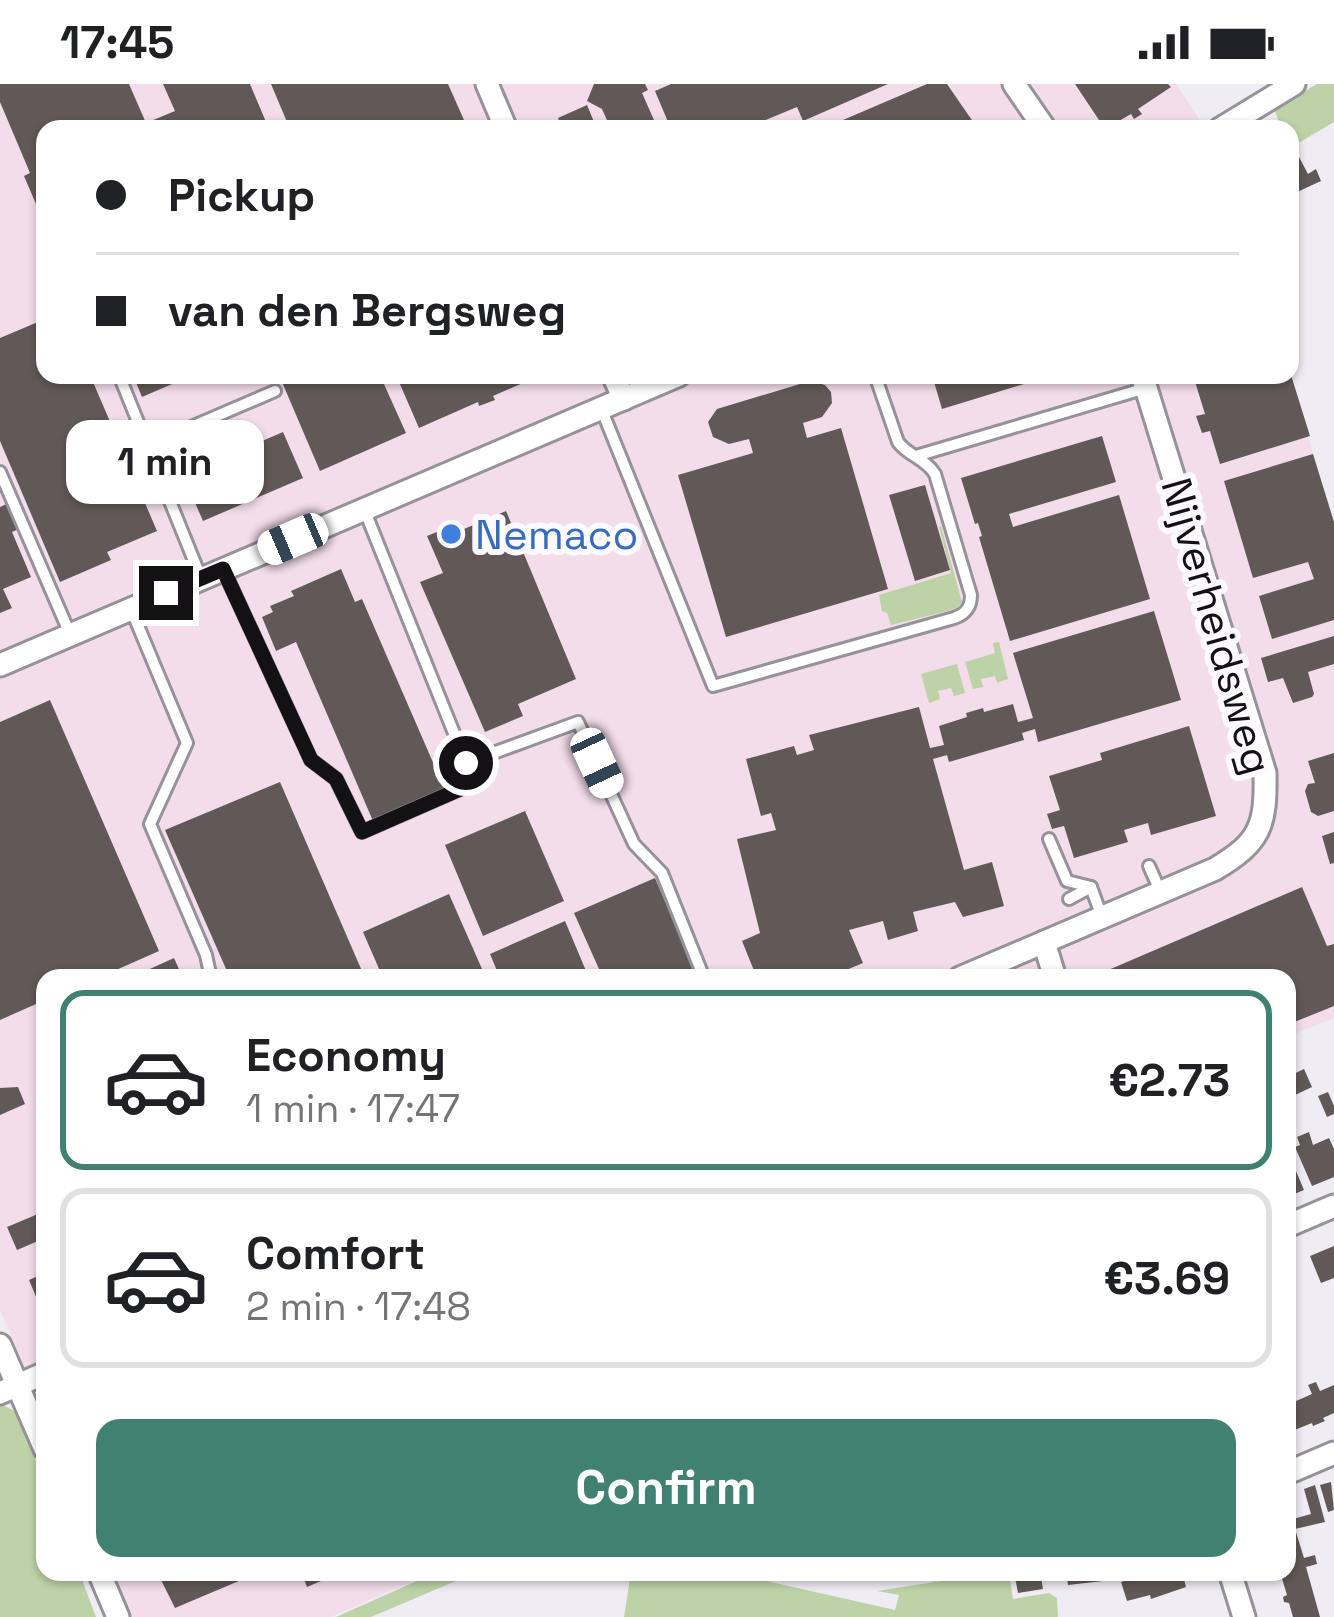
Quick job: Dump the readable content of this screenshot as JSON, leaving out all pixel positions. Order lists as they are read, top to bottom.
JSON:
{
  "streets": {
    "street": ["Nijverheidsweg"]
  },
  "places": ["Nemaco"],
  "page": {
    "status": "17:45",
    "banner": ["Pickup", "van den Bergsweg"],
    "bubble": "1 min",
    "list": [
      {
        "name": "Economy",
        "note": "1 min · 17:47",
        "value": "€2.73"
      },
      {
        "name": "Comfort",
        "note": "2 min · 17:48",
        "value": "€3.69"
      }
    ],
    "buttons": "Confirm"
  }
}
